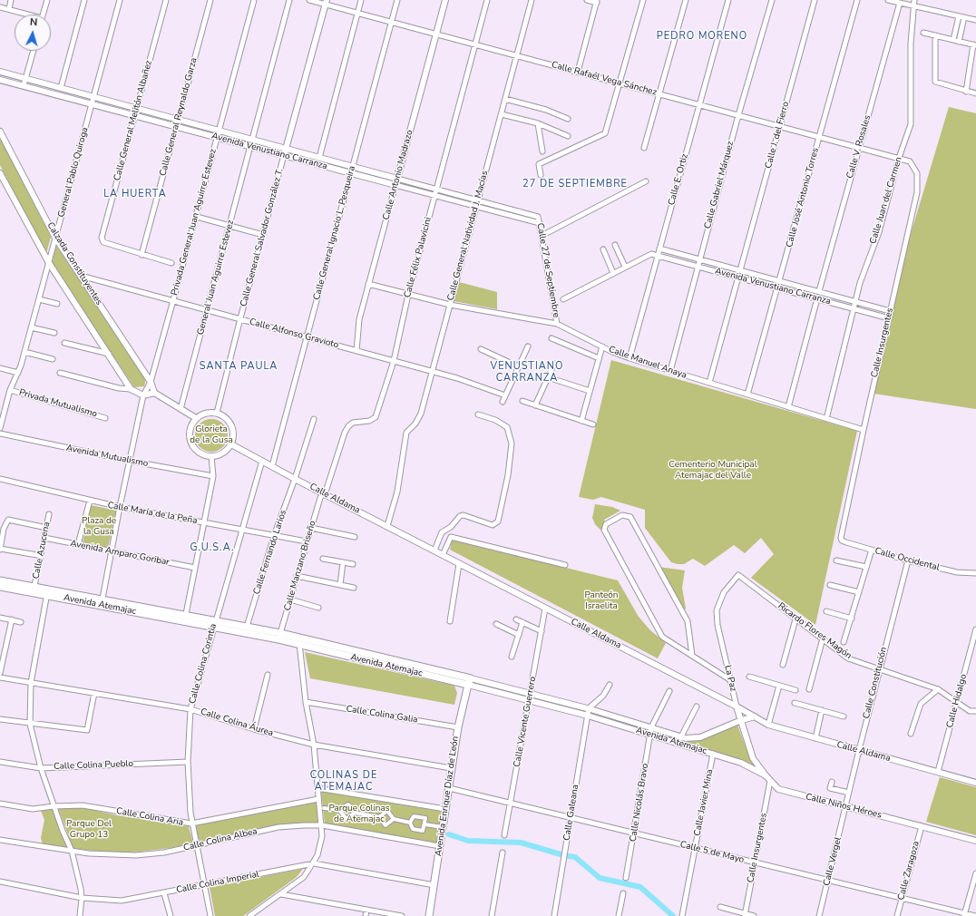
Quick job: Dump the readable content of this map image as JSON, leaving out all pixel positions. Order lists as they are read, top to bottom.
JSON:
{
  "streets": {
    "main road": ["Avenida Atemajac", "Avenida Enrique Díaz de León"],
    "street": [
      "Calle Rafaél Vega Sánchez",
      "Calle General Reynaldo Garza",
      "Calle General Melitón Albañez",
      "Calle J. del Fierro",
      "Calle V. Rosales",
      "Avenida Venustiano Carranza",
      "General Pablo Quiroga",
      "Calle Antonio Madrazo",
      "Calle E. Ortiz",
      "Calle Gabriel Márquez",
      "Calle José Antonio Torres",
      "Calle Juan del Carmen",
      "Privada General Juan Aguirre Estevez",
      "Calle General Ignacio L. Pesqueira",
      "Calle General Natividad J. Macías",
      "Calle General Salvador González T.",
      "Calle Félix Palavicini",
      "Calzada Constituyentes",
      "Calle 27 de Septiembre",
      "General Juan Aguirre Estevez",
      "Calle Alfonso Gravioto",
      "Calle Insurgentes",
      "Calle Manuel Anaya",
      "Privada Mutualismo",
      "Avenida Mutualismo",
      "Calle Aldama",
      "Calle María de la Peña",
      "Calle Azucena",
      "Calle Fernando Larios",
      "Avenida Amparo Goribar",
      "Calle Occidental",
      "Calle Manzano Briseño",
      "Ricardo Flores Magón",
      "Calle Colina Corintia",
      "La Paz",
      "Calle Constitución",
      "Calle Hidalgo",
      "Calle Colina Galia",
      "Calle Vicente Guerrero",
      "Calle Colina Áurea",
      "Calle Colina Pueblo",
      "Calle Nicolás Bravo",
      "Calle Javier Mina",
      "Calle Niños Héroes",
      "Calle Galeana",
      "Calle Colina Aria",
      "Calle Colina Albea",
      "Calle 5 de Mayo",
      "Calle Vergel",
      "Calle Zaragoza",
      "Calle Colina Imperial"
    ]
  },
  "crossings": [
    ["Calle Rafaél Vega Sánchez", "Calle J. del Fierro"],
    ["Calle Rafaél Vega Sánchez", "Calle V. Rosales"],
    ["Calle Rafaél Vega Sánchez", "Calle Antonio Madrazo"],
    ["Calle Rafaél Vega Sánchez", "Calle E. Ortiz"],
    ["Calle Rafaél Vega Sánchez", "Calle Gabriel Márquez"],
    ["Calle Rafaél Vega Sánchez", "Calle José Antonio Torres"],
    ["Calle Rafaél Vega Sánchez", "Calle Juan del Carmen"],
    ["Calle Rafaél Vega Sánchez", "Calle General Ignacio L. Pesqueira"],
    ["Calle Rafaél Vega Sánchez", "Calle General Natividad J. Macías"],
    ["Calle Rafaél Vega Sánchez", "Calle General Salvador González T."],
    ["Calle Rafaél Vega Sánchez", "Calle Félix Palavicini"],
    ["Calle Rafaél Vega Sánchez", "Calle Insurgentes"],
    ["Calle General Reynaldo Garza", "Calle General Melitón Albañez"],
    ["Calle General Reynaldo Garza", "Avenida Venustiano Carranza"],
    ["Calle General Melitón Albañez", "Avenida Venustiano Carranza"],
    ["Calle J. del Fierro", "Avenida Venustiano Carranza"],
    ["Calle V. Rosales", "Avenida Venustiano Carranza"],
    ["Avenida Venustiano Carranza", "General Pablo Quiroga"],
    ["Avenida Venustiano Carranza", "Calle Antonio Madrazo"],
    ["Avenida Venustiano Carranza", "Calle E. Ortiz"],
    ["Avenida Venustiano Carranza", "Calle Gabriel Márquez"],
    ["Avenida Venustiano Carranza", "Calle José Antonio Torres"],
    ["Avenida Venustiano Carranza", "Calle Juan del Carmen"],
    ["Avenida Venustiano Carranza", "Privada General Juan Aguirre Estevez"],
    ["Avenida Venustiano Carranza", "Calle General Ignacio L. Pesqueira"],
    ["Avenida Venustiano Carranza", "Calle General Natividad J. Macías"],
    ["Avenida Venustiano Carranza", "Calle General Salvador González T."],
    ["Avenida Venustiano Carranza", "Calle Félix Palavicini"],
    ["Avenida Venustiano Carranza", "Calle 27 de Septiembre"],
    ["Avenida Venustiano Carranza", "General Juan Aguirre Estevez"],
    ["Avenida Venustiano Carranza", "Calle Insurgentes"],
    ["General Pablo Quiroga", "Calzada Constituyentes"],
    ["General Pablo Quiroga", "Privada Mutualismo"],
    ["Calle Antonio Madrazo", "Calle Alfonso Gravioto"],
    ["Calle Antonio Madrazo", "Calle Manuel Anaya"],
    ["Calle E. Ortiz", "Calle Manuel Anaya"],
    ["Calle Gabriel Márquez", "Calle Manuel Anaya"],
    ["Calle José Antonio Torres", "Calle Manuel Anaya"],
    ["Calle Juan del Carmen", "Calle Insurgentes"],
    ["Calle Juan del Carmen", "Calle Manuel Anaya"],
    ["Privada General Juan Aguirre Estevez", "Calzada Constituyentes"],
    ["Privada General Juan Aguirre Estevez", "Calle Alfonso Gravioto"],
    ["Privada General Juan Aguirre Estevez", "Avenida Mutualismo"],
    ["Privada General Juan Aguirre Estevez", "Calle María de la Peña"],
    ["Privada General Juan Aguirre Estevez", "Avenida Amparo Goribar"],
    ["Privada General Juan Aguirre Estevez", "Avenida Atemajac"],
    ["Calle General Ignacio L. Pesqueira", "Calle Alfonso Gravioto"],
    ["Calle General Ignacio L. Pesqueira", "Calle Aldama"],
    ["Calle General Natividad J. Macías", "Calle Alfonso Gravioto"],
    ["Calle General Natividad J. Macías", "Calle Manuel Anaya"],
    ["Calle General Natividad J. Macías", "Calle Aldama"],
    ["Calle General Salvador González T.", "Calle Alfonso Gravioto"],
    ["Calle General Salvador González T.", "Calle Aldama"],
    ["Calle Félix Palavicini", "Calle Alfonso Gravioto"],
    ["Calle Félix Palavicini", "Calle Manuel Anaya"],
    ["Calle Félix Palavicini", "Calle Aldama"],
    ["Calle Félix Palavicini", "Calle Manzano Briseño"],
    ["Calzada Constituyentes", "Calle Alfonso Gravioto"],
    ["Calle 27 de Septiembre", "Calle Manuel Anaya"],
    ["General Juan Aguirre Estevez", "Calle Alfonso Gravioto"],
    ["Calle Insurgentes", "Calle Manuel Anaya"],
    ["Calle Insurgentes", "Calle Occidental"],
    ["Calle Insurgentes", "La Paz"],
    ["Calle Insurgentes", "Calle Niños Héroes"],
    ["Calle Insurgentes", "Calle 5 de Mayo"],
    ["Calle Aldama", "Calle Fernando Larios"],
    ["Calle Aldama", "Calle Manzano Briseño"],
    ["Calle Aldama", "Avenida Atemajac"],
    ["Calle Aldama", "Calle Colina Corintia"],
    ["Calle Aldama", "La Paz"],
    ["Calle Aldama", "Calle Constitución"],
    ["Calle Aldama", "Calle Hidalgo"],
    ["Calle Aldama", "Calle Vicente Guerrero"],
    ["Calle María de la Peña", "Calle Fernando Larios"],
    ["Calle María de la Peña", "Calle Manzano Briseño"],
    ["Calle María de la Peña", "Calle Colina Corintia"],
    ["Calle Azucena", "Avenida Amparo Goribar"],
    ["Calle Azucena", "Avenida Atemajac"],
    ["Calle Fernando Larios", "Avenida Atemajac"],
    ["Calle Occidental", "Calle Constitución"],
    ["Calle Manzano Briseño", "Avenida Atemajac"],
    ["Avenida Atemajac", "Calle Colina Corintia"],
    ["Avenida Atemajac", "La Paz"],
    ["Avenida Atemajac", "Calle Vicente Guerrero"],
    ["Avenida Atemajac", "Avenida Enrique Díaz de León"],
    ["Avenida Atemajac", "Calle Nicolás Bravo"],
    ["Avenida Atemajac", "Calle Javier Mina"],
    ["Avenida Atemajac", "Calle Galeana"],
    ["Ricardo Flores Magón", "La Paz"],
    ["Ricardo Flores Magón", "Calle Constitución"],
    ["Ricardo Flores Magón", "Calle Hidalgo"],
    ["Calle Colina Corintia", "Calle Colina Áurea"],
    ["Calle Colina Corintia", "Calle Colina Pueblo"],
    ["Calle Colina Corintia", "Calle Colina Aria"],
    ["Calle Colina Corintia", "Calle Colina Albea"],
    ["Calle Colina Corintia", "Calle Colina Imperial"],
    ["La Paz", "Calle Niños Héroes"],
    ["Calle Constitución", "Calle Niños Héroes"],
    ["Calle Constitución", "Calle Vergel"],
    ["Calle Colina Galia", "Avenida Enrique Díaz de León"],
    ["Calle Vicente Guerrero", "Calle 5 de Mayo"],
    ["Calle Colina Áurea", "Avenida Enrique Díaz de León"],
    ["Avenida Enrique Díaz de León", "Calle Colina Albea"],
    ["Avenida Enrique Díaz de León", "Calle 5 de Mayo"],
    ["Avenida Enrique Díaz de León", "Calle Colina Imperial"],
    ["Calle Nicolás Bravo", "Calle 5 de Mayo"],
    ["Calle Javier Mina", "Calle 5 de Mayo"],
    ["Calle Niños Héroes", "Calle Vergel"],
    ["Calle Niños Héroes", "Calle Zaragoza"],
    ["Calle Galeana", "Calle 5 de Mayo"],
    ["Calle 5 de Mayo", "Calle Vergel"],
    ["Calle 5 de Mayo", "Calle Zaragoza"]
  ],
  "districts": [
    "PEDRO MORENO",
    "27 DE SEPTIEMBRE",
    "LA HUERTA",
    "SANTA PAULA",
    "VENUSTIANO CARRANZA",
    "G.U.S.A.",
    "COLINAS DE ATEMAJAC"
  ],
  "parks": [
    "Glorieta de la Gusa",
    "Cementerio Municipal Atemajac del Valle",
    "Plaza de la Gusa",
    "Panteón Israelita",
    "Parque Colinas de Atemajac",
    "Parque Del Grupo 13"
  ],
  "north": "top"
}
